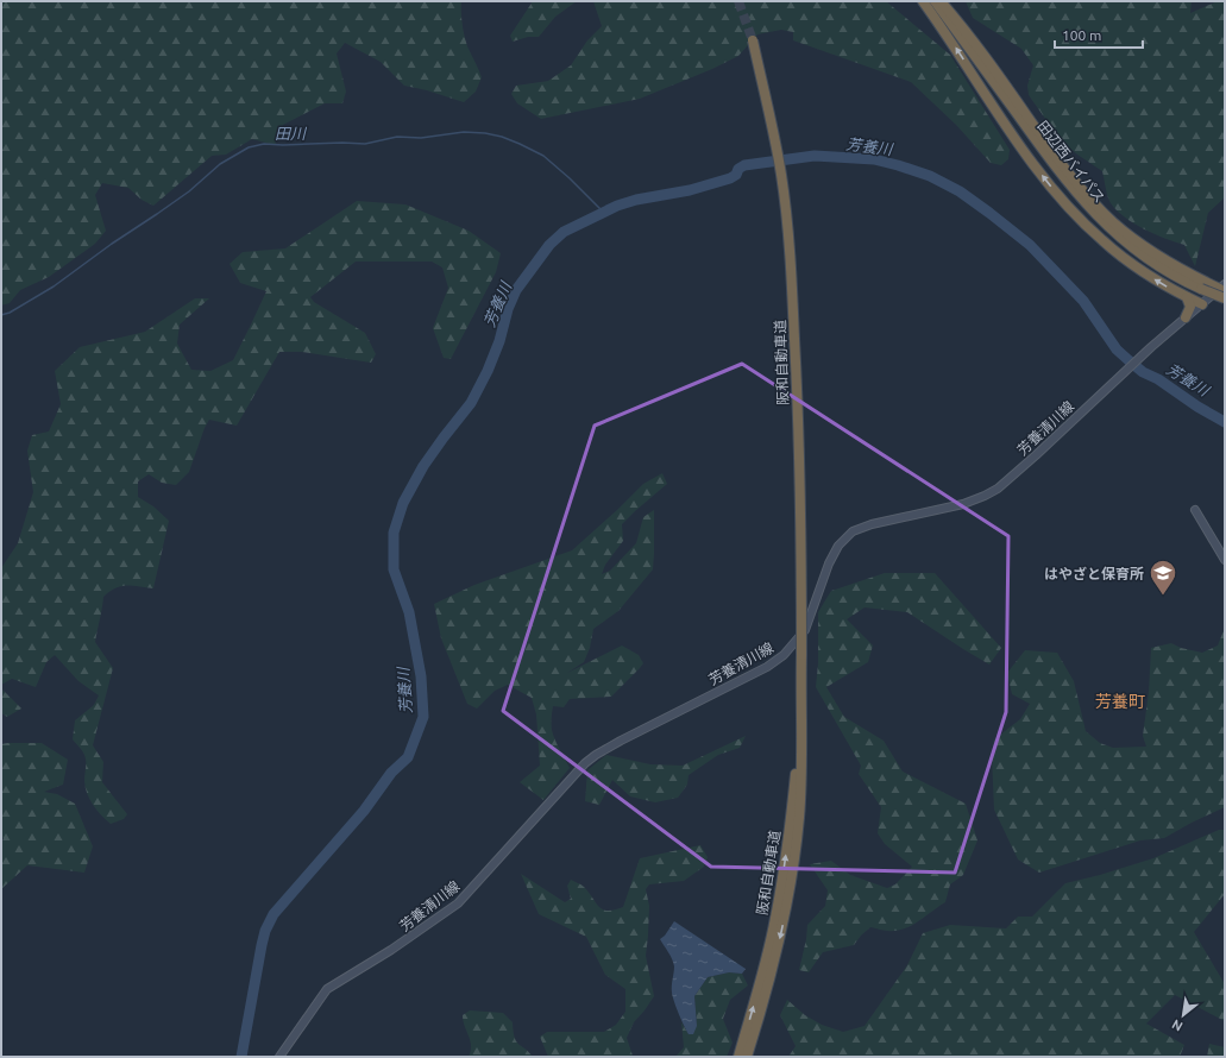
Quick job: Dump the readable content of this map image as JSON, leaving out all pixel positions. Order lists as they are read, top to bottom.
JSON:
{
  "streets": {
    "highway": ["田辺西バイパス", "阪和自動車道"],
    "main road": ["芳養清川線"]
  },
  "districts": ["芳養町"],
  "water": ["田川", "芳養川"],
  "places": {
    "school or university": ["はやざと保育所"]
  },
  "scale_bar": "100 m",
  "north": "bottom left"
}
